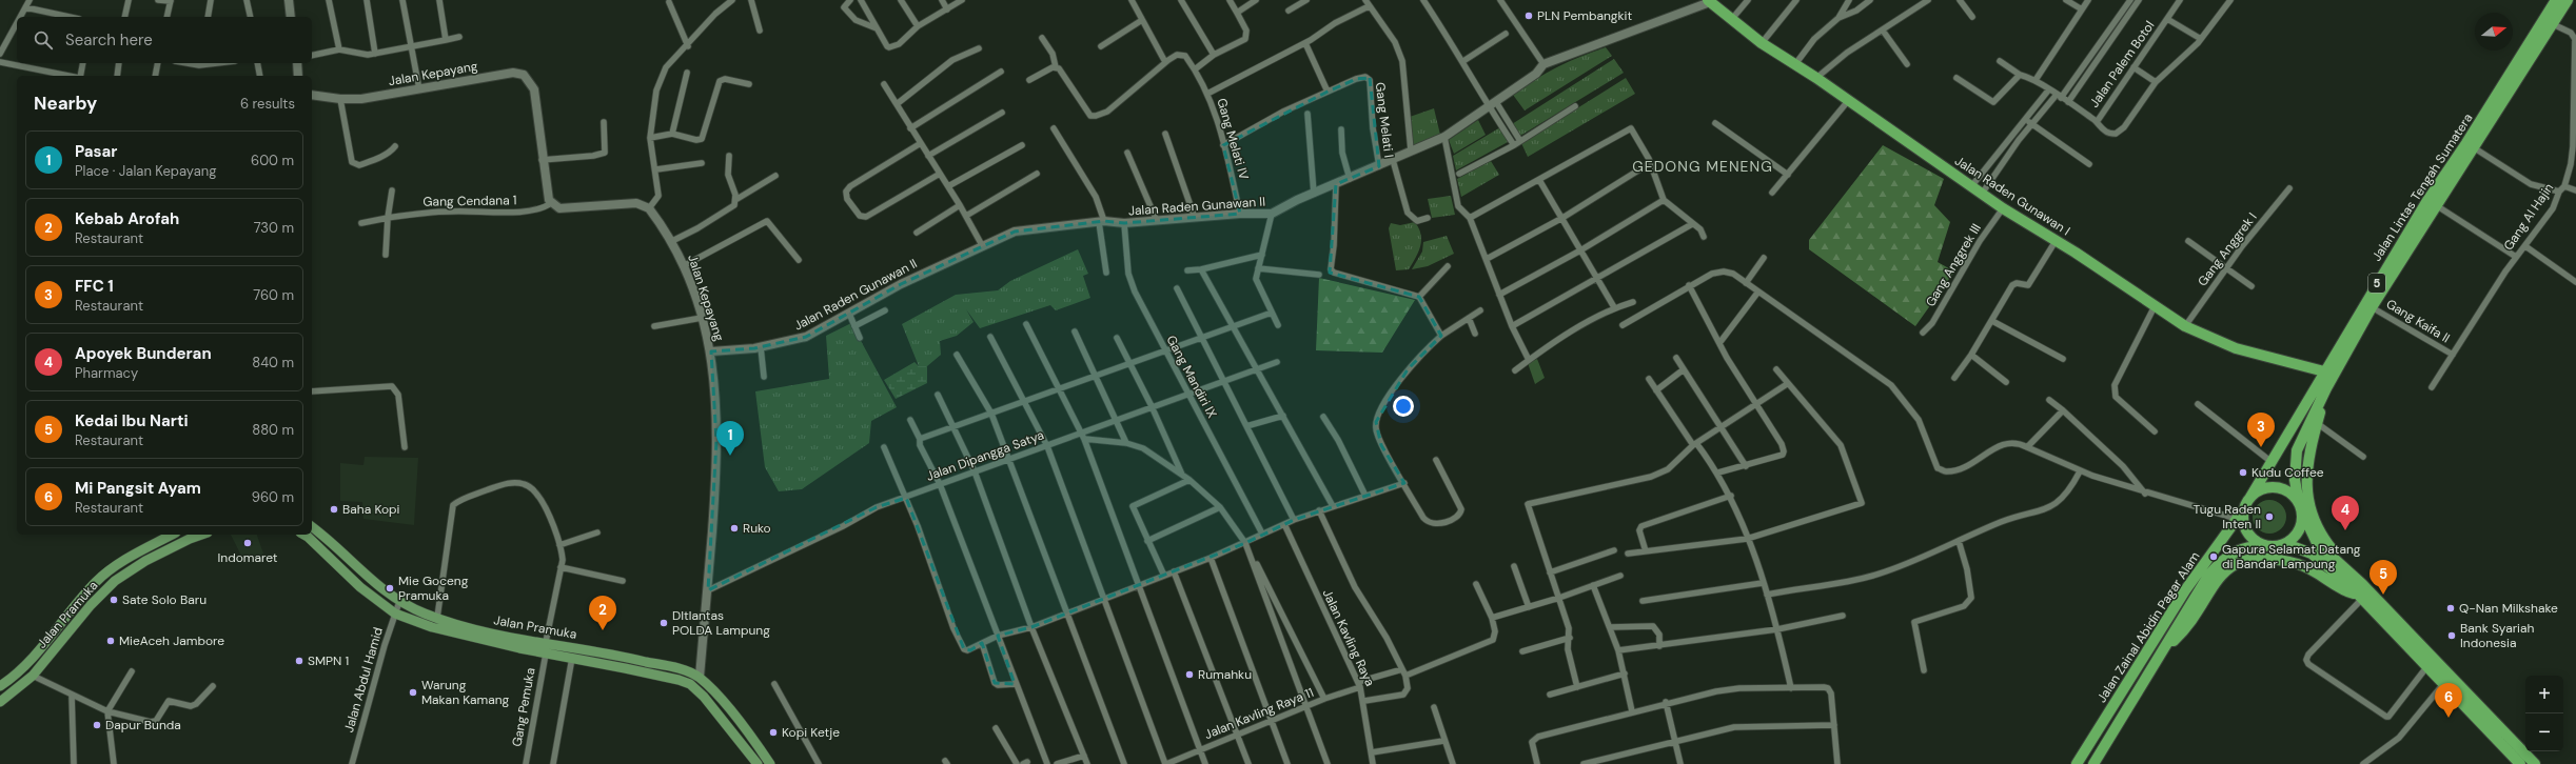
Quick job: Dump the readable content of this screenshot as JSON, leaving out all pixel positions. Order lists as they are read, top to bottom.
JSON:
{
  "streets": {
    "highway": [
      "Jalan Lintas Tengah Sumatera",
      "Jalan Raden Gunawan I",
      "5",
      "Jalan Zainal Abidin Pagar Alam"
    ],
    "main road": ["Jalan Pramuka"],
    "street": [
      "Jalan Palem Botol",
      "Jalan Kepayang",
      "Gang Melati I",
      "Gang Melati IV",
      "Gang Cendana 1",
      "Jalan Raden Gunawan II",
      "Gang Al Hajin",
      "Gang Anggrek I",
      "Gang Anggrek III",
      "Gang Kaifa II",
      "Gang Mandiri IX",
      "Jalan Dipangga Satya",
      "Jalan Kavling Raya",
      "Jalan Abdul Hamid",
      "Gang Pemuka",
      "Jalan Kavling Raya 11"
    ]
  },
  "crossings": [
    ["Jalan Kepayang", "Gang Cendana 1"],
    ["Jalan Kepayang", "Jalan Raden Gunawan II"],
    ["Jalan Kepayang", "Jalan Dipangga Satya"],
    ["Jalan Kepayang", "Jalan Pramuka"],
    ["Gang Melati I", "Jalan Raden Gunawan II"],
    ["Gang Melati IV", "Jalan Raden Gunawan II"],
    ["Jalan Lintas Tengah Sumatera", "Jalan Raden Gunawan I"],
    ["Jalan Lintas Tengah Sumatera", "Gang Al Hajin"],
    ["Jalan Lintas Tengah Sumatera", "Gang Kaifa II"],
    ["Jalan Lintas Tengah Sumatera", "Jalan Zainal Abidin Pagar Alam"],
    ["Jalan Raden Gunawan I", "Jalan Raden Gunawan II"],
    ["Jalan Raden Gunawan I", "Gang Anggrek I"],
    ["Jalan Raden Gunawan I", "Gang Anggrek III"],
    ["Jalan Raden Gunawan II", "Gang Mandiri IX"],
    ["Gang Al Hajin", "Gang Kaifa II"],
    ["Gang Mandiri IX", "Jalan Dipangga Satya"],
    ["Jalan Pramuka", "Jalan Abdul Hamid"],
    ["Jalan Pramuka", "Gang Pemuka"],
    ["Jalan Kavling Raya", "Jalan Kavling Raya 11"]
  ],
  "districts": ["GEDONG MENENG"],
  "places": [
    "PLN Pembangkit",
    "Kudu Coffee",
    "Baha Kopi",
    "Tugu Raden Inten II",
    "Ruko",
    "Indomaret",
    "Gapura Selamat Datang di Bandar Lampung",
    "Mie Goceng Pramuka",
    "Sate Solo Baru",
    "Q-Nan Milkshake",
    "DItlantas POLDA Lampung",
    "Bank Syariah Indonesia",
    "MieAceh Jambore",
    "SMPN 1",
    "Rumahku",
    "Warung Makan Kamang",
    "Dapur Bunda",
    "Kopi Ketje"
  ],
  "north": "right",
  "page": {
    "search": "Search here",
    "heading": ["Nearby", "6 results"],
    "list": [
      {
        "mark": "1",
        "name": "Pasar",
        "note": "Place · Jalan Kepayang",
        "value": "600 m"
      },
      {
        "mark": "2",
        "name": "Kebab Arofah",
        "note": "Restaurant",
        "value": "730 m"
      },
      {
        "mark": "3",
        "name": "FFC 1",
        "note": "Restaurant",
        "value": "760 m"
      },
      {
        "mark": "4",
        "name": "Apoyek Bunderan",
        "note": "Pharmacy",
        "value": "840 m"
      },
      {
        "mark": "5",
        "name": "Kedai Ibu Narti",
        "note": "Restaurant",
        "value": "880 m"
      },
      {
        "mark": "6",
        "name": "Mi Pangsit Ayam",
        "note": "Restaurant",
        "value": "960 m"
      }
    ],
    "pins": [
      "3",
      "1",
      "4",
      "5",
      "2",
      "6"
    ],
    "map_buttons": ["+", "−"]
  }
}
